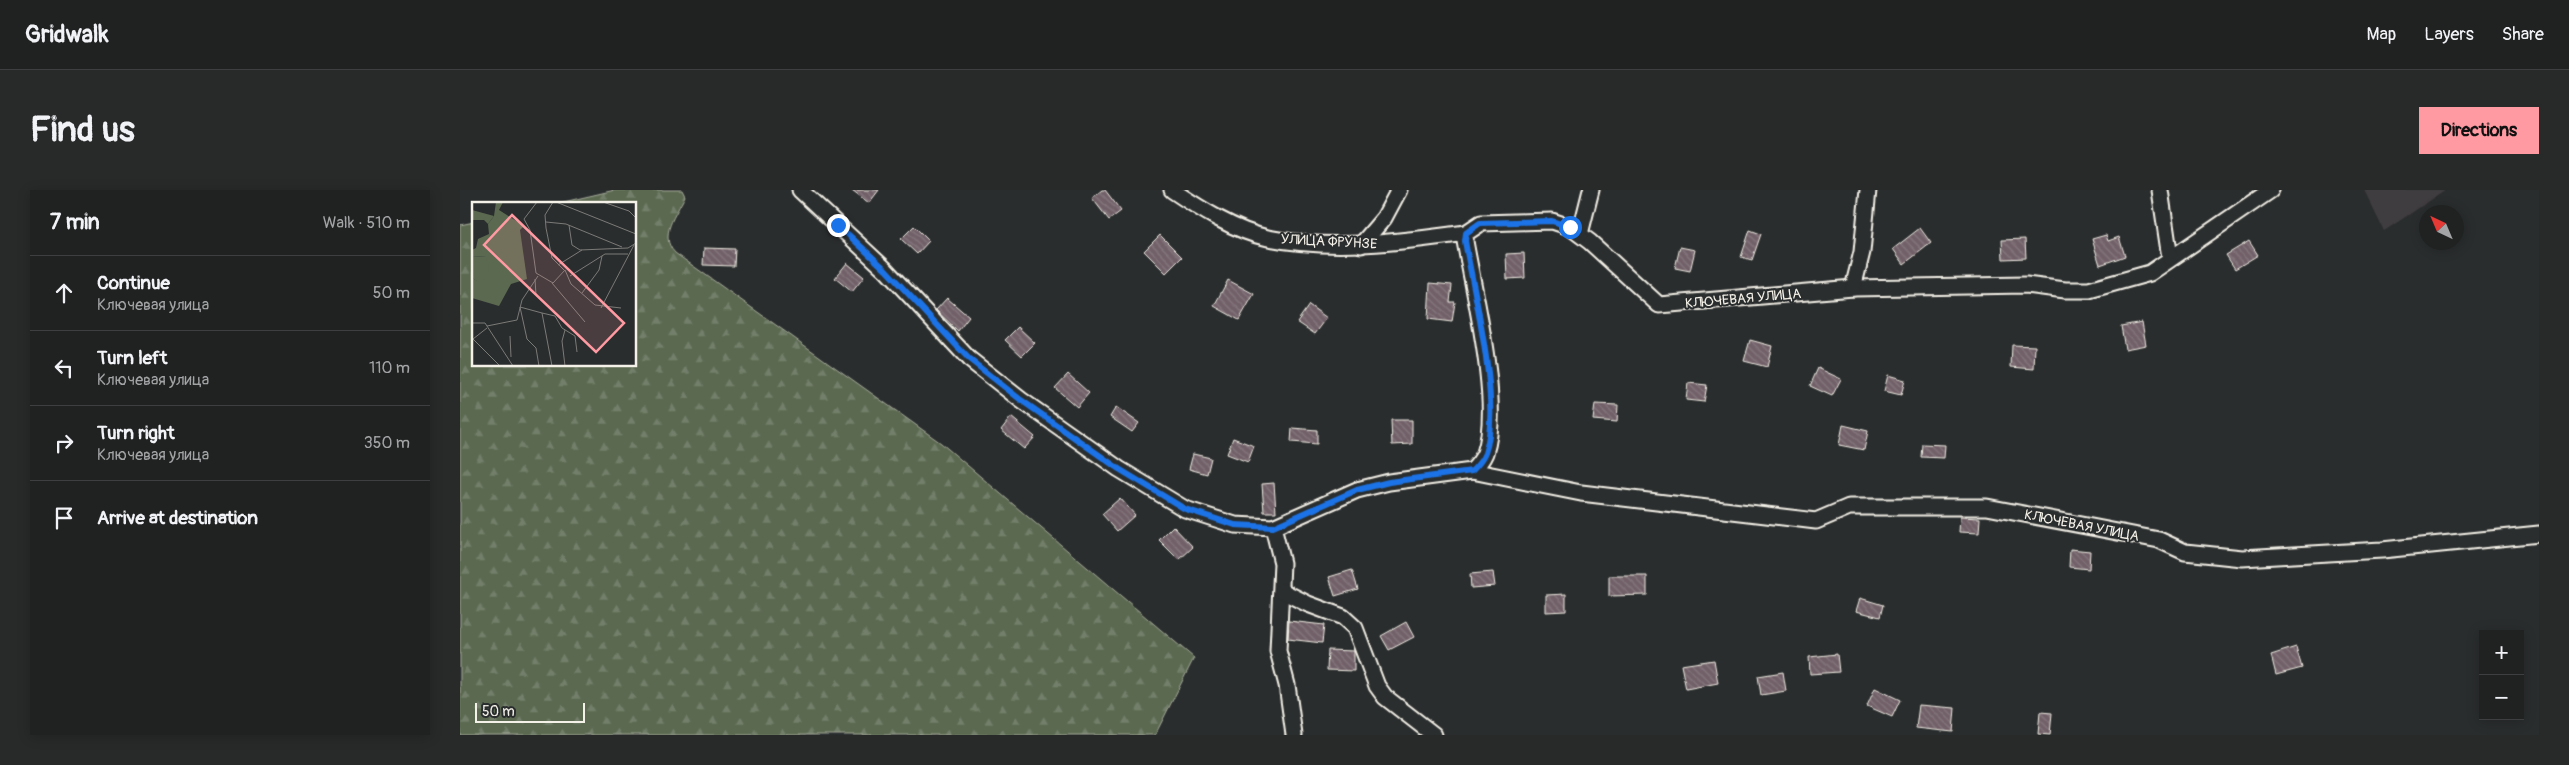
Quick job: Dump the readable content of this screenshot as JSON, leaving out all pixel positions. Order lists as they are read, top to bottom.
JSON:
{
  "streets": {
    "street": ["УЛИЦА ФРУНЗЕ", "КЛЮЧЕВАЯ УЛИЦА"]
  },
  "crossings": [
    ["УЛИЦА ФРУНЗЕ", "КЛЮЧЕВАЯ УЛИЦА"]
  ],
  "scale_bar": "50 m",
  "north": "top left",
  "page": {
    "header": "Gridwalk",
    "nav": ["Map", "Layers", "Share"],
    "buttons": "Directions",
    "title": "Find us",
    "heading": ["7 min", "Walk · 510 m"],
    "list": [
      ["Continue", "Ключевая улица", "50 m"],
      ["Turn left", "Ключевая улица", "110 m"],
      ["Turn right", "Ключевая улица", "350 m"],
      "Arrive at destination"
    ],
    "map_buttons": ["+", "−"],
    "scale": "50 m"
  }
}
